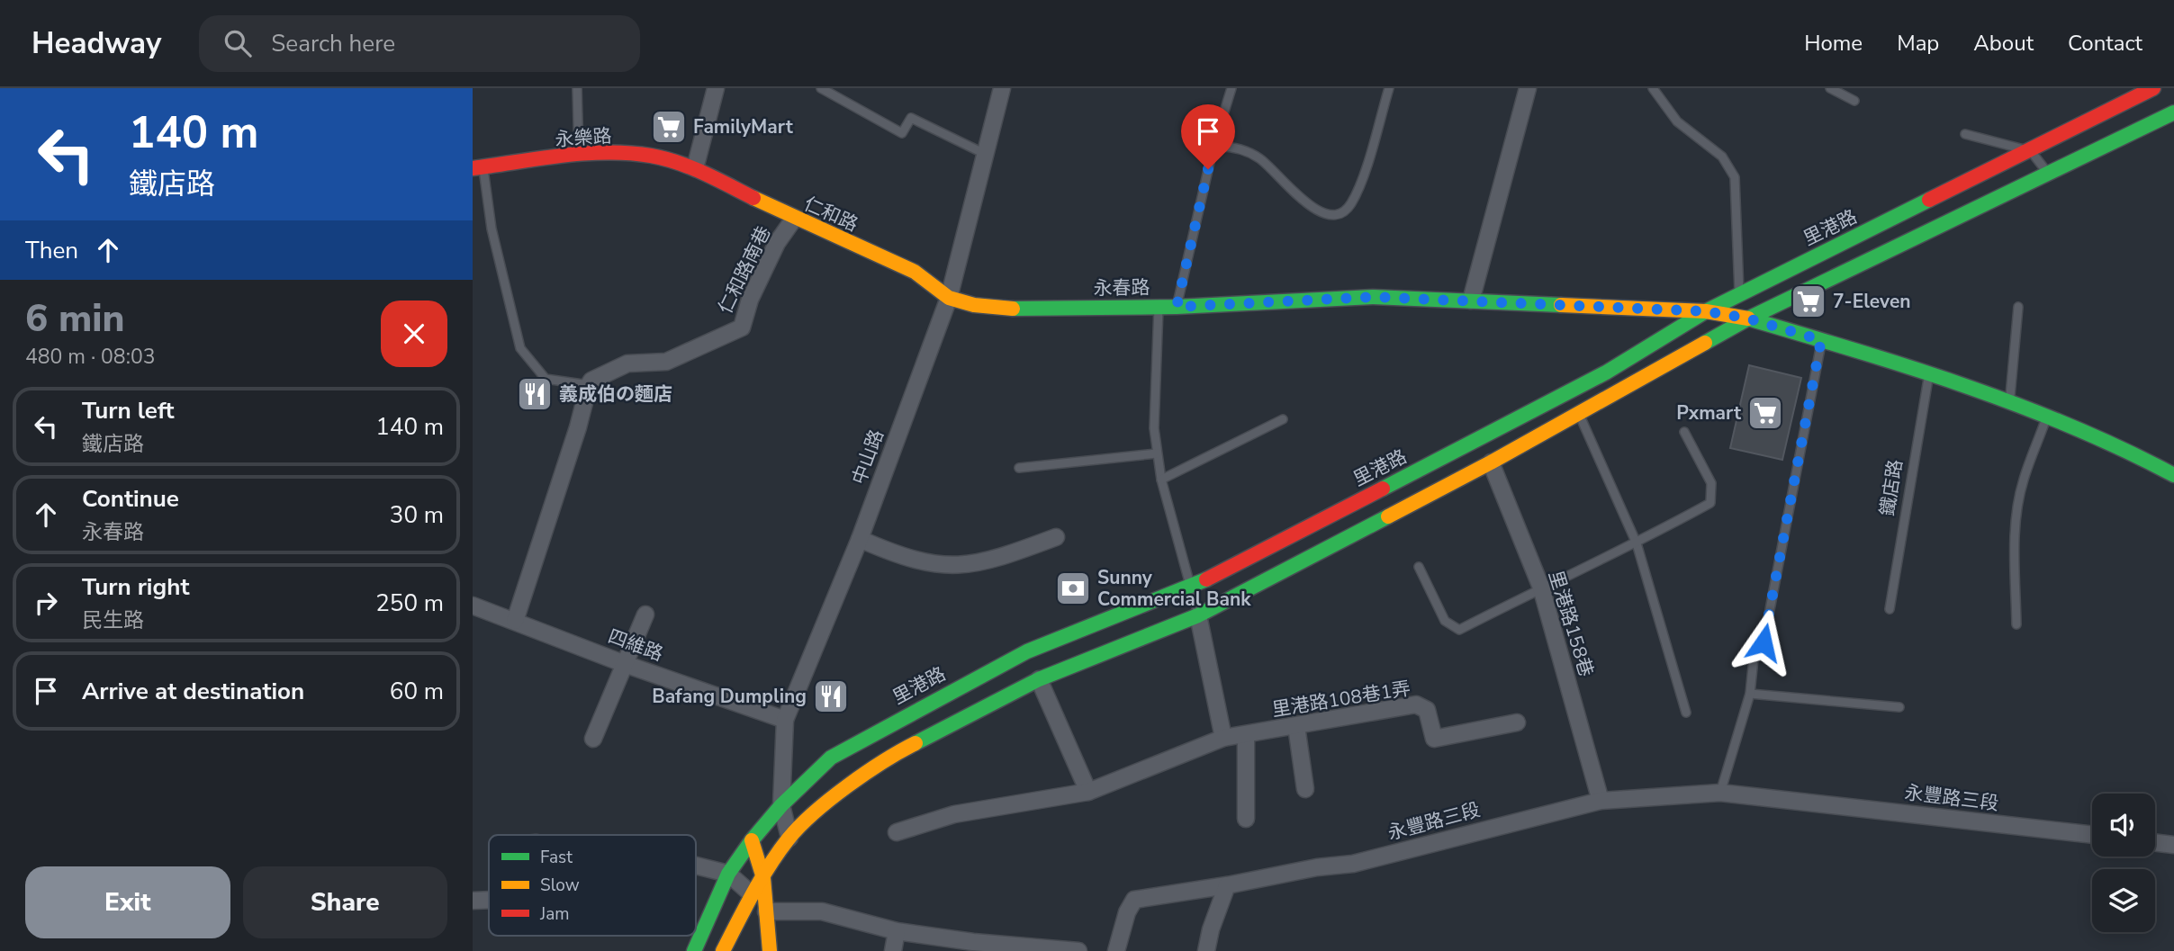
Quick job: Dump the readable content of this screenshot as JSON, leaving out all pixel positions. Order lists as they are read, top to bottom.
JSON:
{
  "streets": {
    "main road": [
      "永樂路",
      "仁和路",
      "里港路",
      "永春路"
    ],
    "street": [
      "仁和路南巷",
      "中山路",
      "里港路158巷",
      "四維路",
      "里港路108巷1弄",
      "永豐路三段"
    ],
    "lane": ["鐵店路"]
  },
  "crossings": [
    ["永樂路", "仁和路"],
    ["仁和路", "仁和路南巷"],
    ["仁和路", "永春路"],
    ["仁和路", "中山路"],
    ["里港路", "永春路"],
    ["里港路", "中山路"],
    ["永春路", "中山路"],
    ["中山路", "四維路"],
    ["里港路158巷", "永豐路三段"]
  ],
  "places": {
    "supermarket": ["FamilyMart", "7-Eleven", "Pxmart"],
    "restaurant": ["義成伯の麵店", "Bafang Dumpling"],
    "bank": ["Sunny Commercial Bank"]
  },
  "legend": ["Fast", "Slow", "Jam"],
  "page": {
    "header": "Headway",
    "search": "Search here",
    "nav": [
      "Home",
      "Map",
      "About",
      "Contact"
    ],
    "turn": ["140 m", "鐵店路"],
    "then": "Then",
    "heading": ["6 min", "480 m · 08:03"],
    "list": [
      {
        "name": "Turn left",
        "note": "鐵店路",
        "value": "140 m"
      },
      {
        "name": "Continue",
        "note": "永春路",
        "value": "30 m"
      },
      {
        "name": "Turn right",
        "note": "民生路",
        "value": "250 m"
      },
      {
        "name": "Arrive at destination",
        "value": "60 m"
      }
    ],
    "buttons": ["Exit", "Share"]
  }
}
